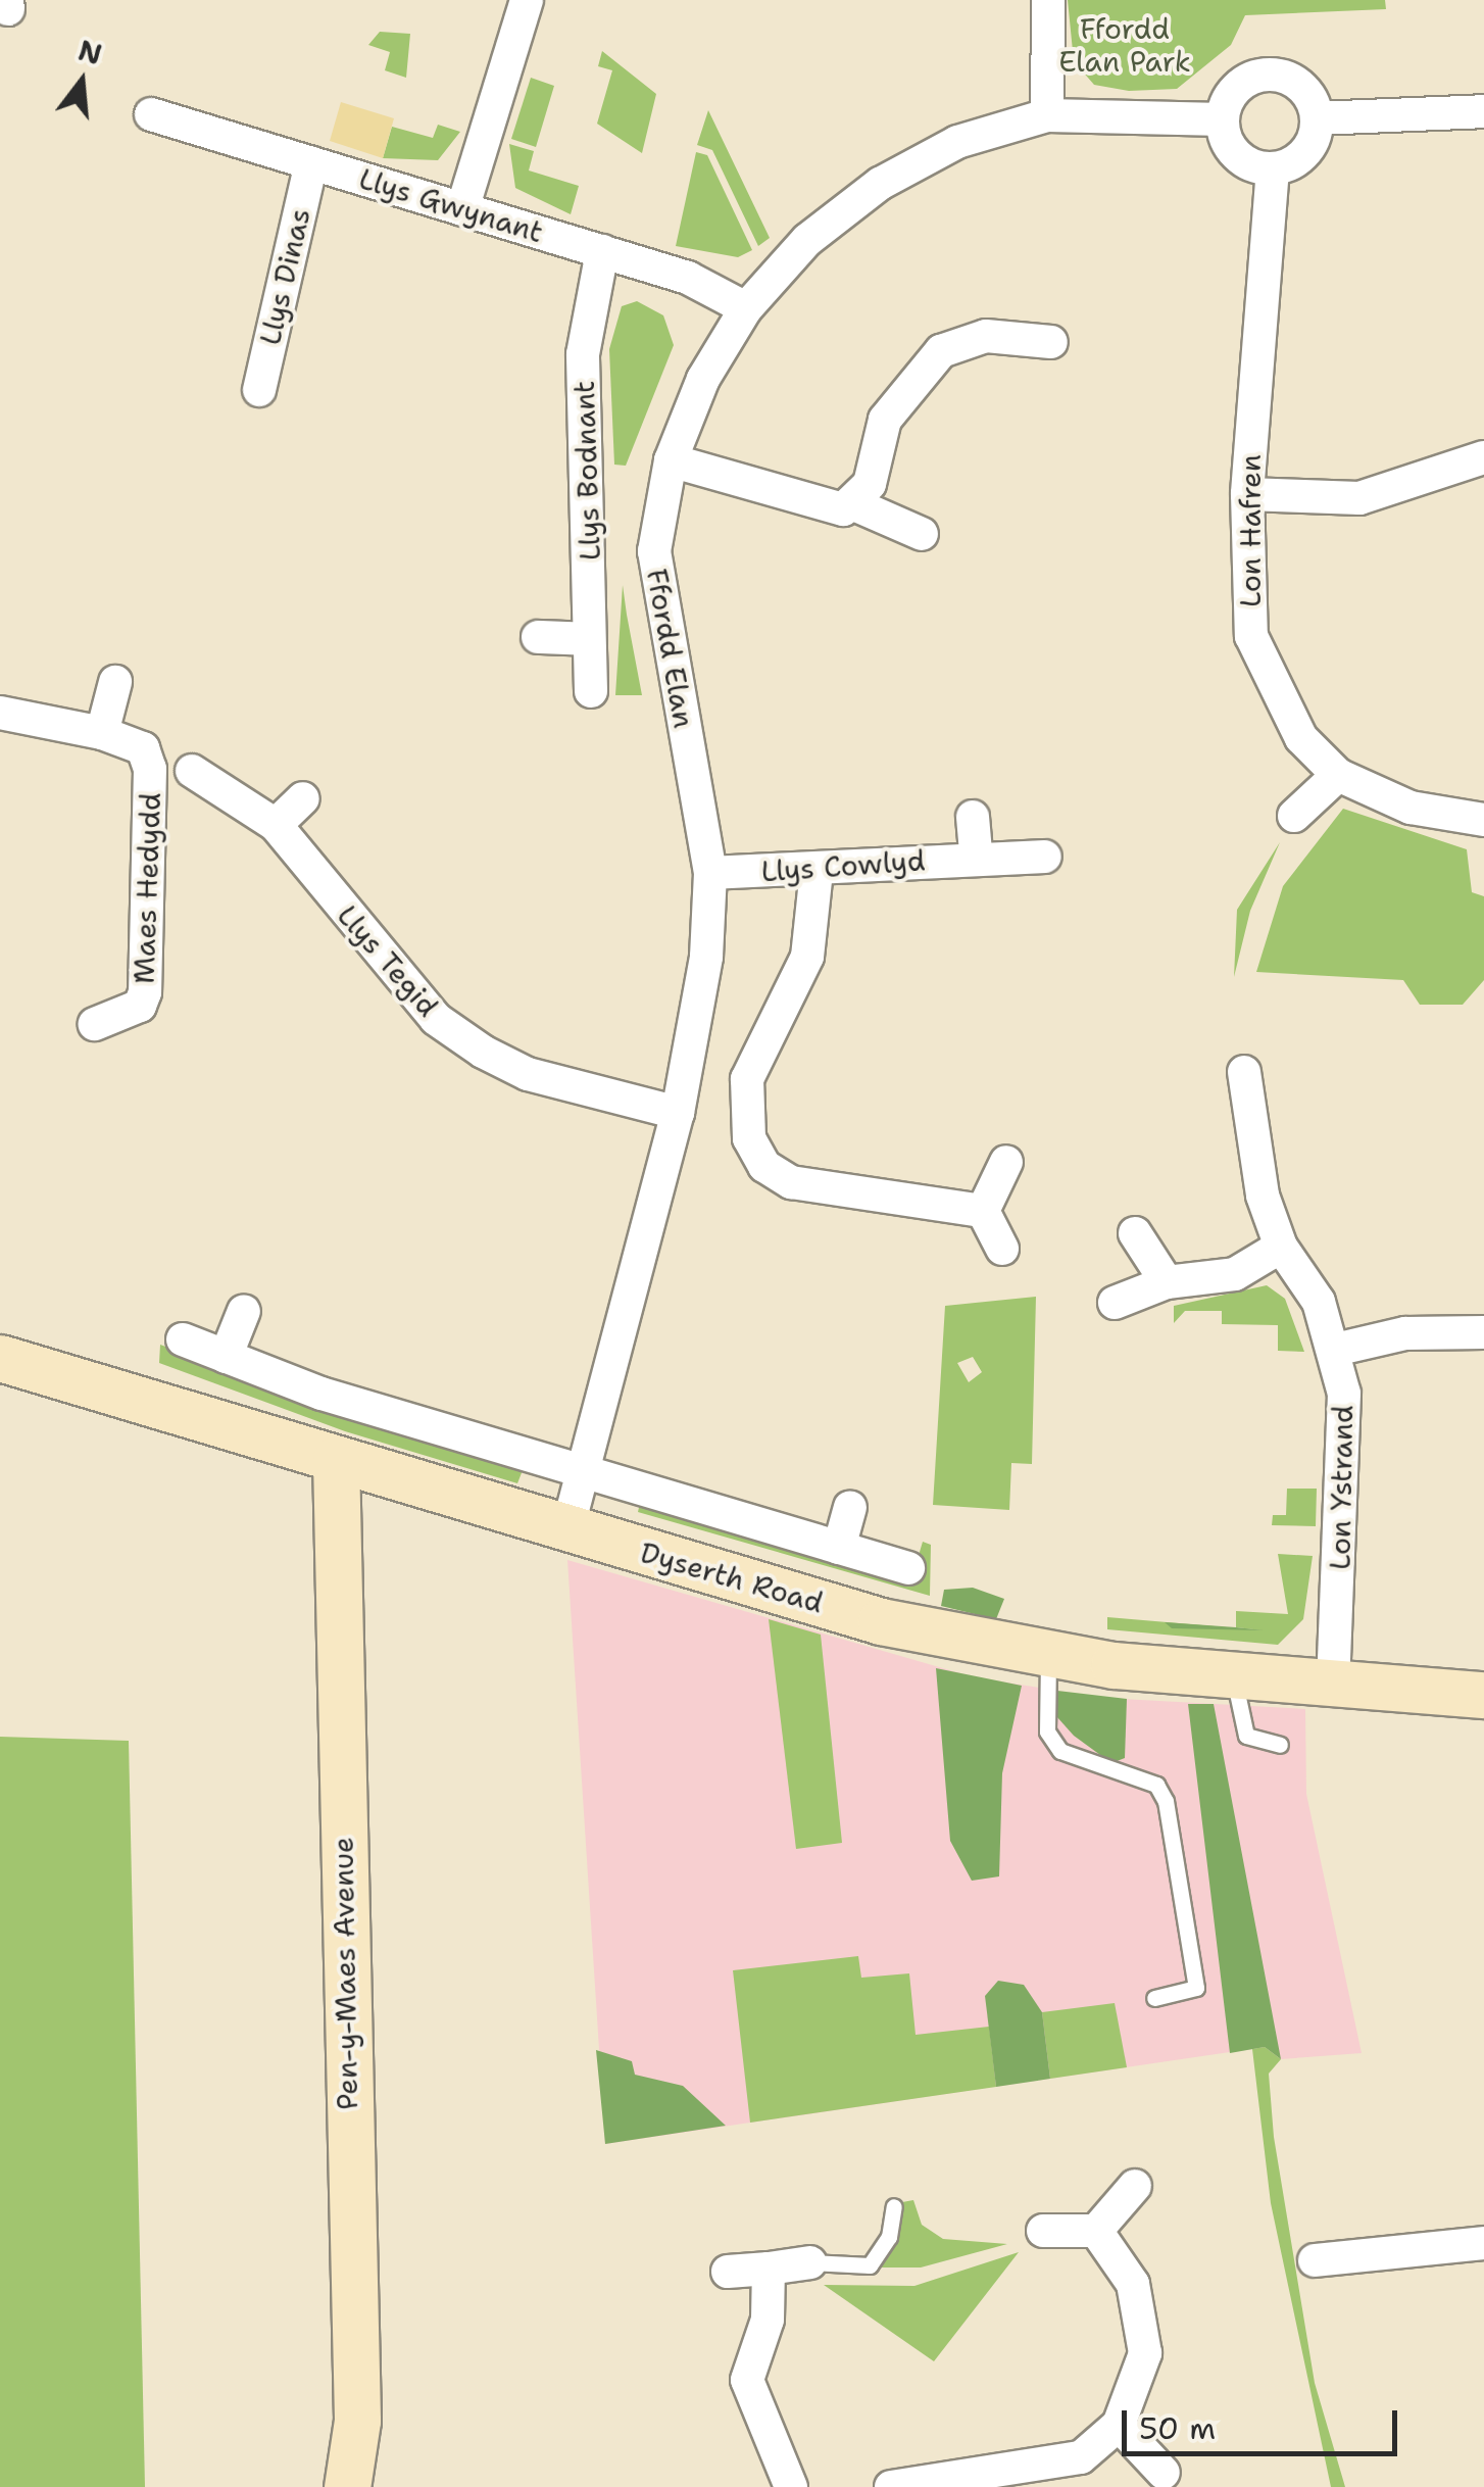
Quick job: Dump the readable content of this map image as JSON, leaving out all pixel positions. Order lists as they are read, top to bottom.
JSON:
{
  "streets": {
    "main road": ["Dyserth Road", "Pen-y-Maes Avenue"],
    "street": [
      "Llys Gwynant",
      "Llys Dinas",
      "Llys Bodnant",
      "Lon Hafren",
      "Ffordd Elan",
      "Llys Cowlyd",
      "Maes Hedydd",
      "Llys Tegid",
      "Lon Ystrand"
    ]
  },
  "crossings": [
    ["Llys Gwynant", "Llys Dinas"],
    ["Llys Gwynant", "Llys Bodnant"],
    ["Llys Gwynant", "Ffordd Elan"],
    ["Lon Hafren", "Ffordd Elan"],
    ["Ffordd Elan", "Llys Cowlyd"],
    ["Ffordd Elan", "Llys Tegid"],
    ["Ffordd Elan", "Dyserth Road"],
    ["Lon Ystrand", "Dyserth Road"],
    ["Dyserth Road", "Pen-y-Maes Avenue"]
  ],
  "parks": ["Ffordd Elan Park"],
  "scale_bar": "50 m",
  "north": "top"
}
